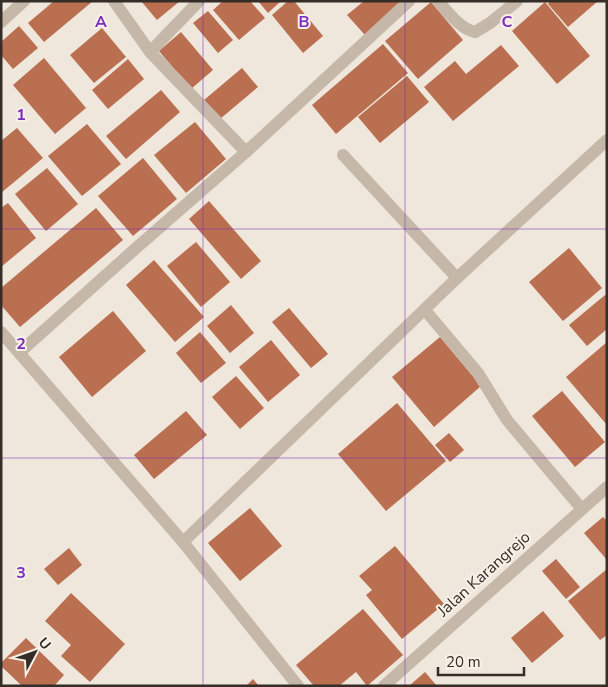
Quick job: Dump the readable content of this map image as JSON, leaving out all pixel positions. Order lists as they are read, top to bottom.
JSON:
{
  "streets": {
    "street": ["Jalan Karangrejo"]
  },
  "scale_bar": "20 m",
  "north": "top right",
  "grid": {
    "columns": ["A", "B", "C"],
    "rows": ["1", "2", "3"]
  }
}
